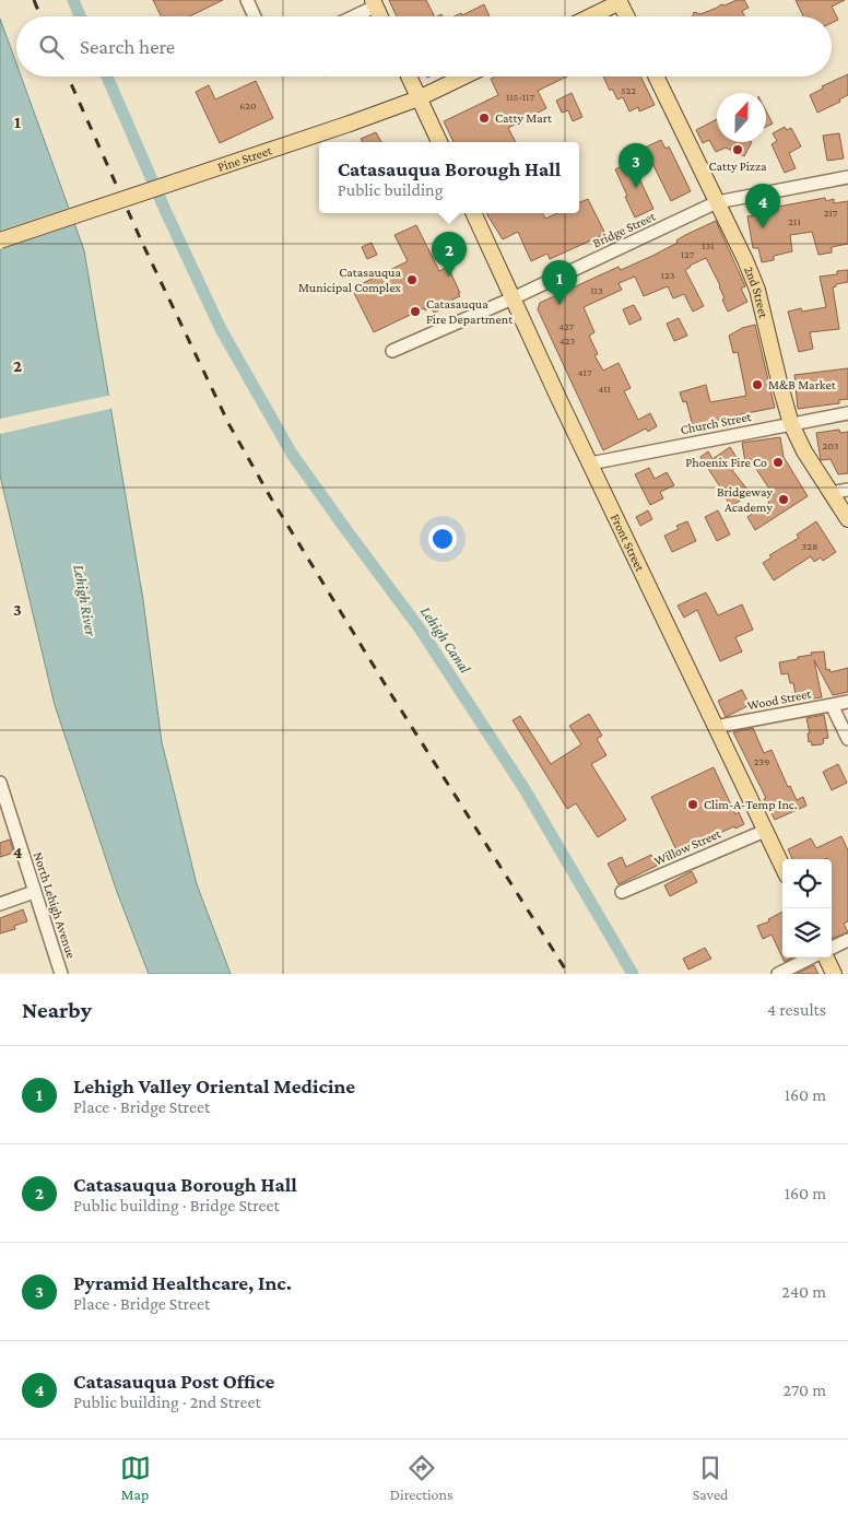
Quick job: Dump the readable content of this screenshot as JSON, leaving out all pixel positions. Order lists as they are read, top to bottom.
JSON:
{
  "streets": {
    "main road": ["Pine Street", "2nd Street", "Front Street"],
    "street": [
      "Bridge Street",
      "Church Street",
      "Wood Street",
      "Willow Street",
      "North Lehigh Avenue"
    ]
  },
  "crossings": [
    ["Bridge Street", "2nd Street"],
    ["Bridge Street", "Front Street"],
    ["2nd Street", "Church Street"],
    ["Church Street", "Front Street"],
    ["Front Street", "Wood Street"],
    ["Front Street", "Willow Street"]
  ],
  "water": ["Lehigh River", "Lehigh Canal"],
  "places": [
    "Catty Mart",
    "Catty Pizza",
    "Catasauqua Municipal Complex",
    "Catasauqua Fire Department",
    "M&B Market",
    "Phoenix Fire Co",
    "Bridgeway Academy",
    "Clim-A-Temp Inc."
  ],
  "house_numbers": [
    "522",
    "115-117",
    "620",
    "217",
    "211",
    "131",
    "127",
    "123",
    "113",
    "427",
    "423",
    "417",
    "411",
    "203",
    "328",
    "239"
  ],
  "north": "top",
  "page": {
    "search": "Search here",
    "popup": ["Catasauqua Borough Hall", "Public building"],
    "pins": [
      "3",
      "4",
      "2",
      "1"
    ],
    "heading": ["Nearby", "4 results"],
    "list": [
      {
        "mark": "1",
        "name": "Lehigh Valley Oriental Medicine",
        "note": "Place · Bridge Street",
        "value": "160 m"
      },
      {
        "mark": "2",
        "name": "Catasauqua Borough Hall",
        "note": "Public building · Bridge Street",
        "value": "160 m"
      },
      {
        "mark": "3",
        "name": "Pyramid Healthcare, Inc.",
        "note": "Place · Bridge Street",
        "value": "240 m"
      },
      {
        "mark": "4",
        "name": "Catasauqua Post Office",
        "note": "Public building · 2nd Street",
        "value": "270 m"
      }
    ],
    "nav": ["Map", "Directions", "Saved"]
  },
  "grid": {
    "rows": [
      "1",
      "2",
      "3",
      "4"
    ]
  }
}
